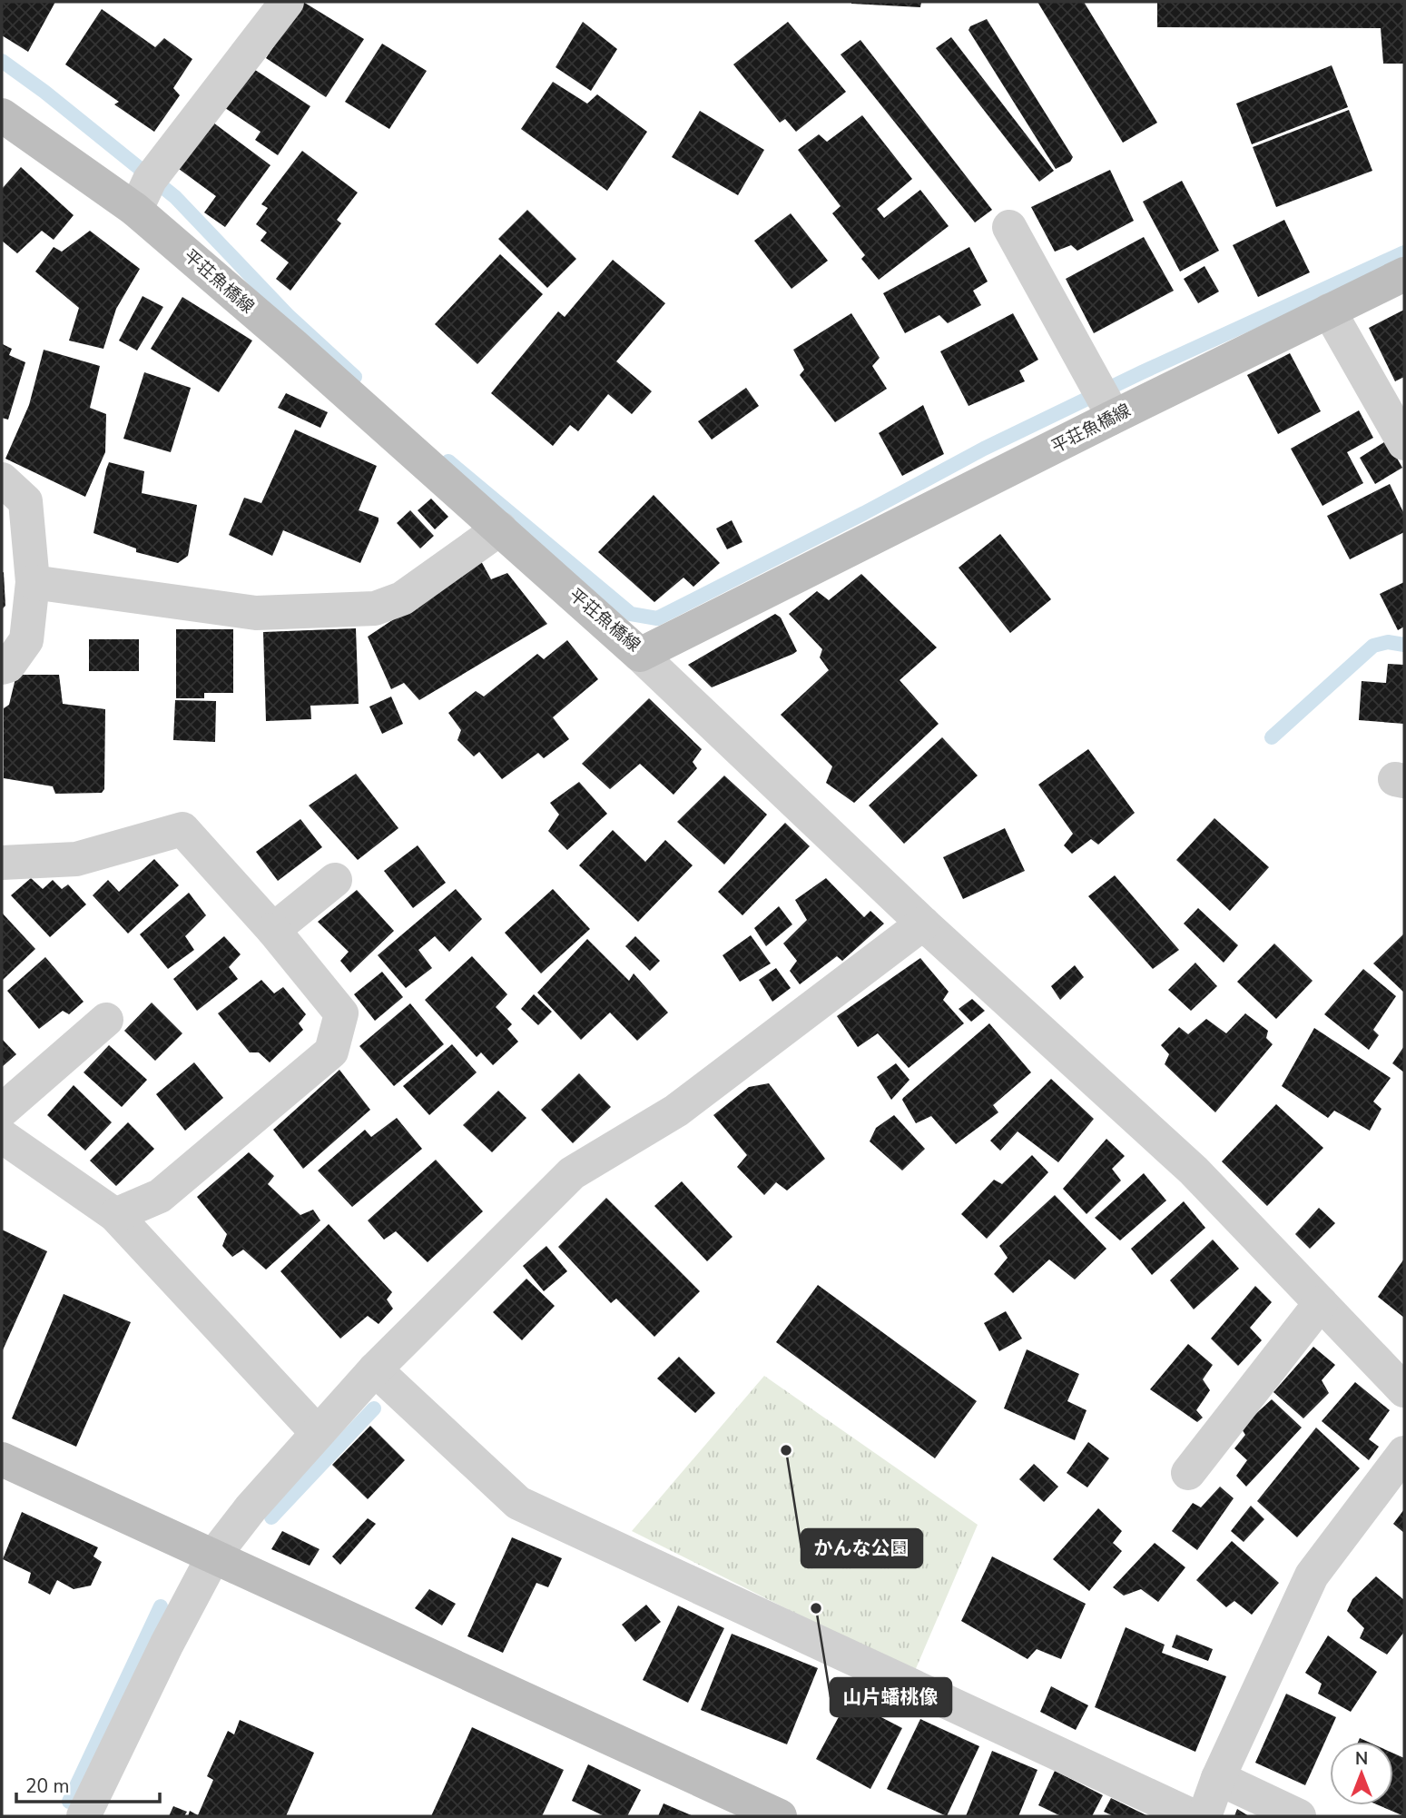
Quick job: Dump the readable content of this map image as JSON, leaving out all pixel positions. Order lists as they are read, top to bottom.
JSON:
{
  "streets": {
    "main road": ["平荘魚橋線"]
  },
  "places": ["かんな公園", "山片蟠桃像"],
  "scale_bar": "20 m",
  "north": "top"
}
